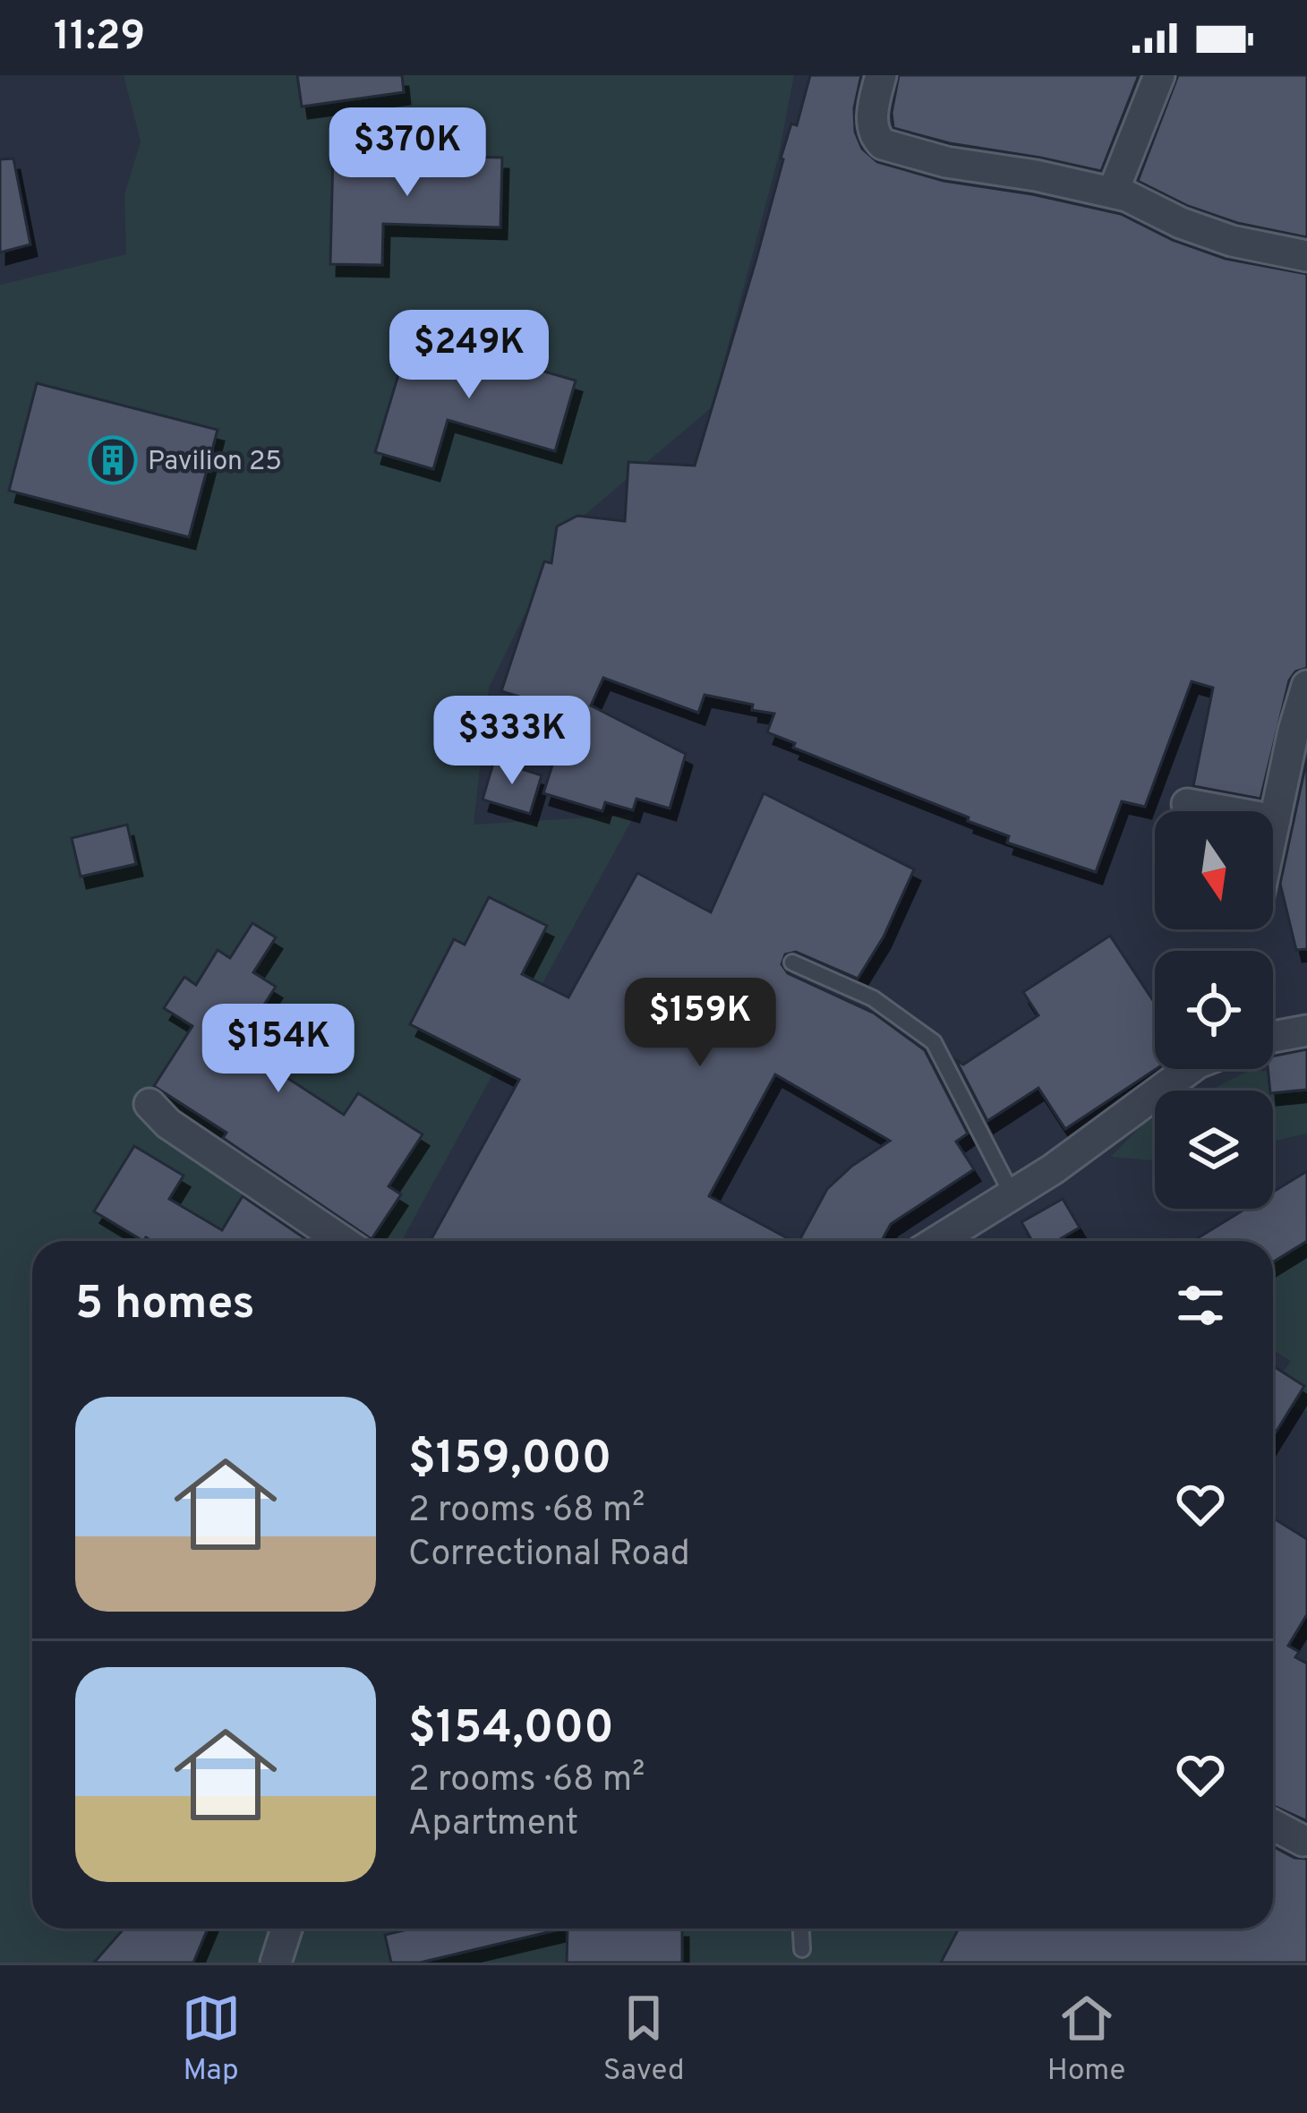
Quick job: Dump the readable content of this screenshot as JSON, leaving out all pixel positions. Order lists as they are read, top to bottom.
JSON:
{
  "places": {
    "building": ["Pavilion 25"]
  },
  "north": "bottom",
  "page": {
    "status": "11:29",
    "price": [
      "$370K",
      "$249K",
      "$333K",
      "$159K",
      "$154K"
    ],
    "heading": "5 homes",
    "list": [
      {
        "name": "$159,000",
        "note": "2 rooms · 68 m² · Correctional Road"
      },
      {
        "name": "$154,000",
        "note": "2 rooms · 68 m² · Apartment"
      }
    ],
    "tabs": ["Map", "Saved", "Home"]
  }
}
